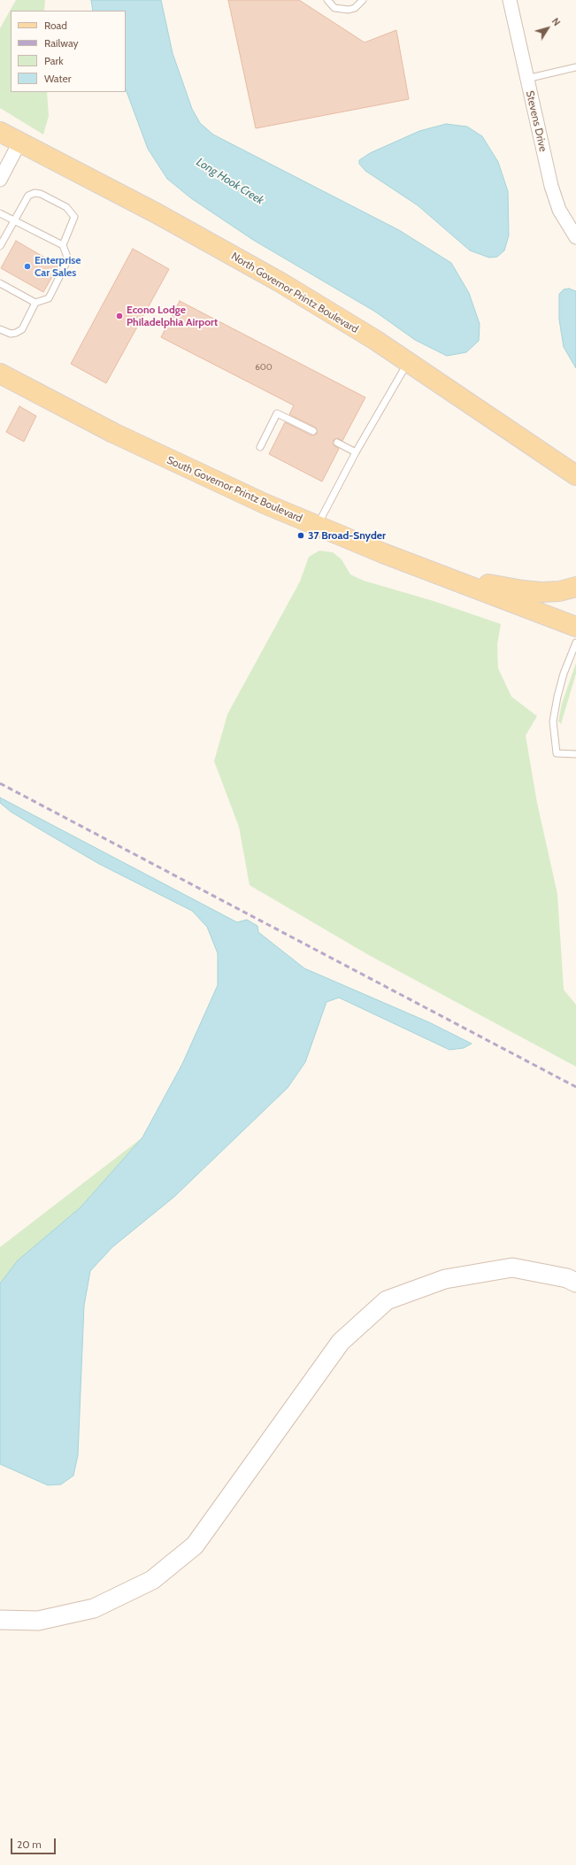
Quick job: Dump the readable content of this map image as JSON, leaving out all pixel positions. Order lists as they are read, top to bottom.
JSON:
{
  "streets": {
    "main road": ["North Governor Printz Boulevard", "South Governor Printz Boulevard"],
    "street": ["Stevens Drive"]
  },
  "water": ["Long Hook Creek"],
  "places": ["Enterprise Car Sales", "Econo Lodge Philadelphia Airport", "37 Broad-Snyder"],
  "house_numbers": ["600"],
  "legend": [
    "Road",
    "Railway",
    "Park",
    "Water"
  ],
  "scale_bar": "20 m",
  "north": "top right"
}
